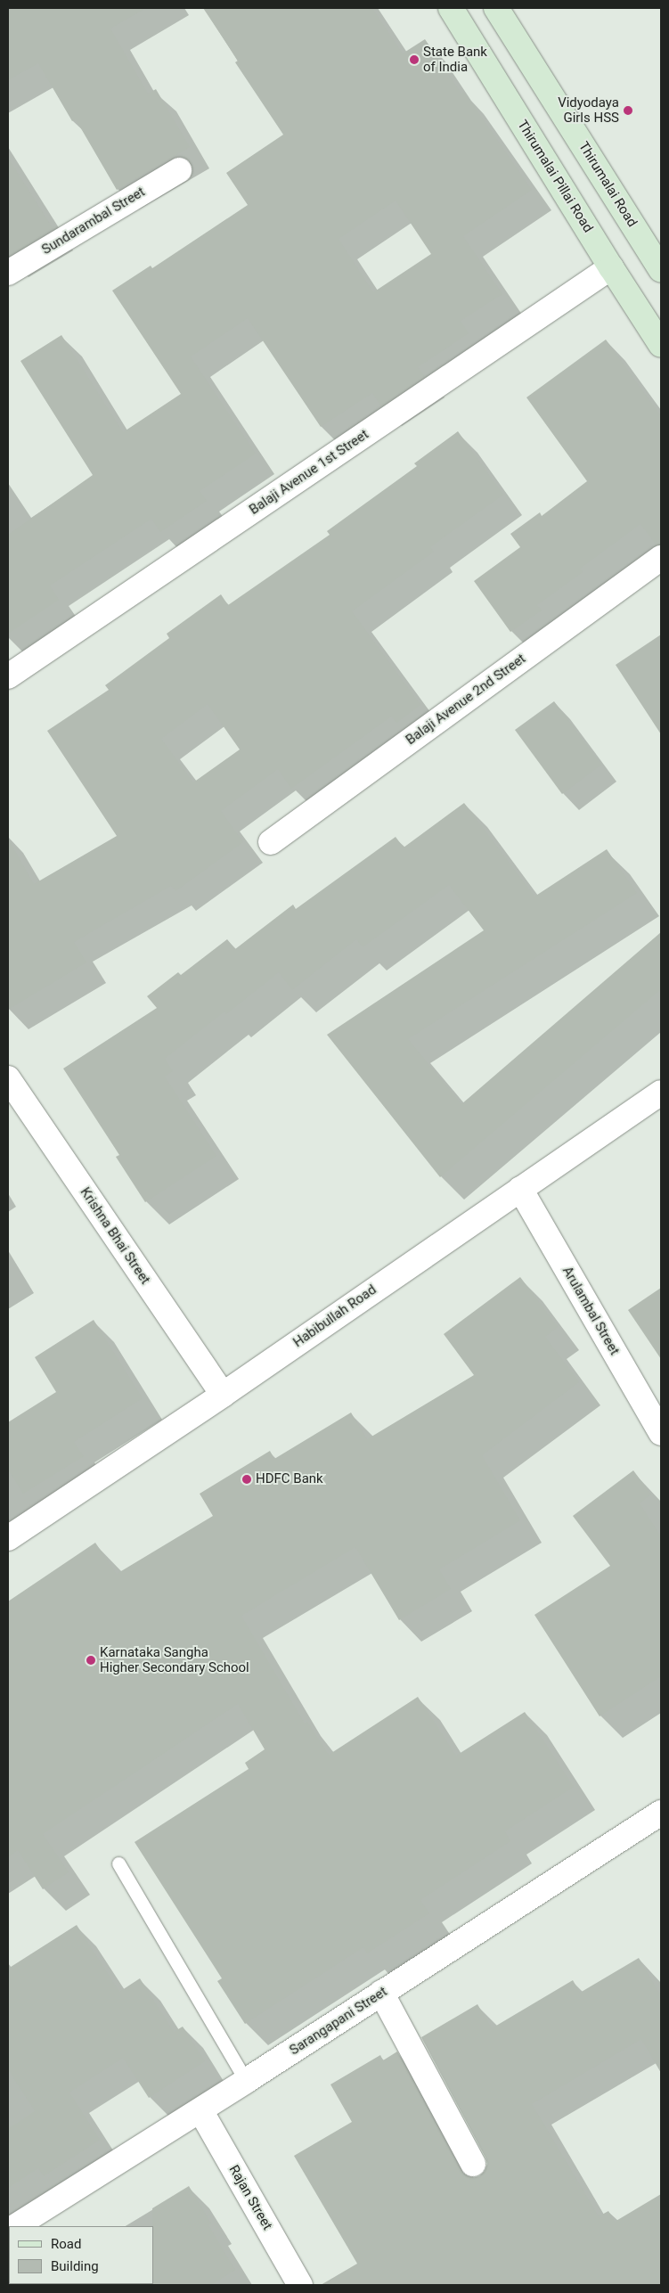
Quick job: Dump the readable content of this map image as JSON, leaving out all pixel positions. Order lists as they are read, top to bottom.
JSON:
{
  "streets": {
    "main road": ["Thirumalai Pillai Road", "Thirumalai Road"],
    "street": [
      "Sundarambal Street",
      "Balaji Avenue 1st Street",
      "Balaji Avenue 2nd Street",
      "Krishna Bhai Street",
      "Arulambal Street",
      "Habibullah Road",
      "Sarangapani Street",
      "Rajan Street"
    ]
  },
  "crossings": [
    ["Thirumalai Pillai Road", "Balaji Avenue 1st Street"],
    ["Krishna Bhai Street", "Habibullah Road"],
    ["Arulambal Street", "Habibullah Road"],
    ["Sarangapani Street", "Rajan Street"]
  ],
  "places": [
    "State Bank of India",
    "Vidyodaya Girls HSS",
    "HDFC Bank",
    "Karnataka Sangha Higher Secondary School"
  ],
  "legend": ["Road", "Building"]
}
